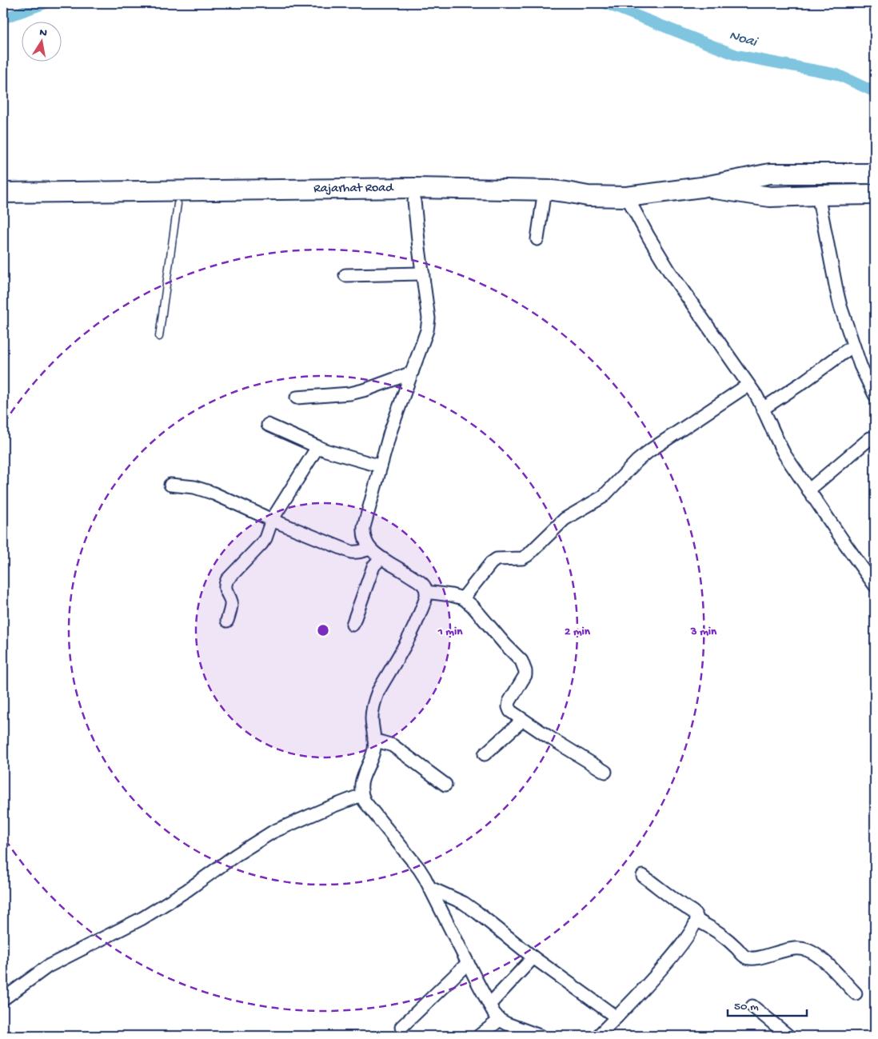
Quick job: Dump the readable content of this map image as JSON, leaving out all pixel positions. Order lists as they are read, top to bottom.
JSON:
{
  "streets": {
    "main road": ["Rajarhat Road"]
  },
  "water": ["Noai"],
  "scale_bar": "50 m",
  "north": "top",
  "rings": ["1 min", "2 min", "3 min"]
}
